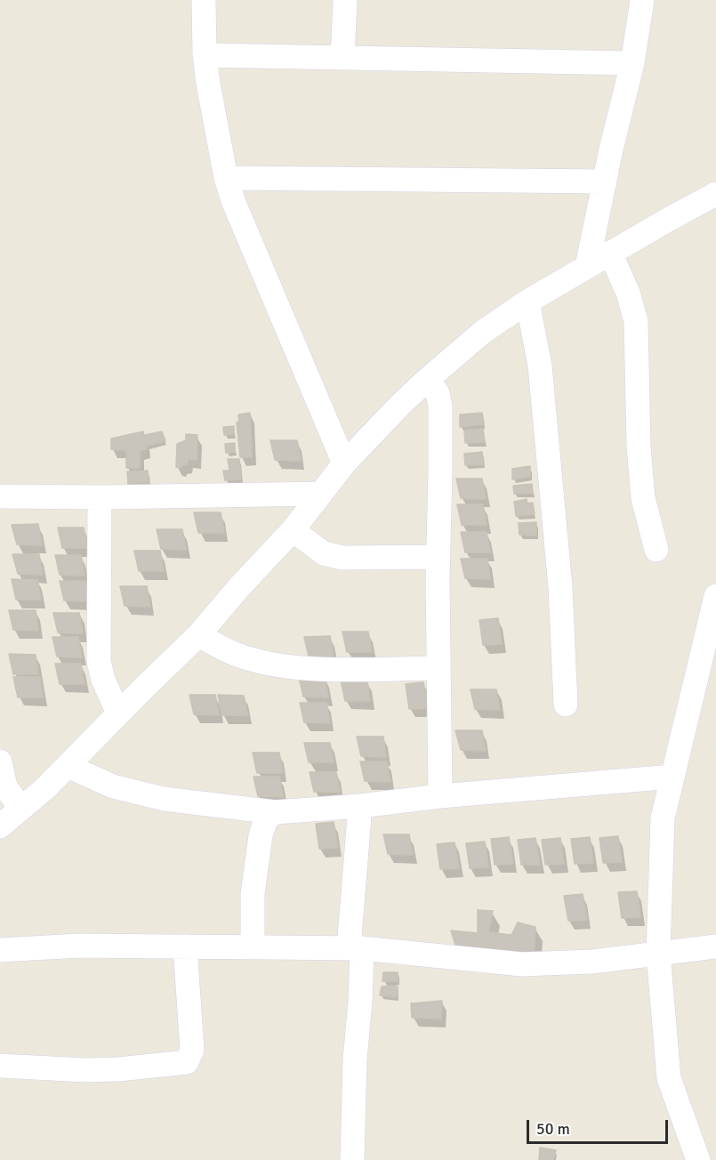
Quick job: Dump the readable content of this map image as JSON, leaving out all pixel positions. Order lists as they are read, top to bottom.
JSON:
{
  "scale_bar": "50 m"
}
